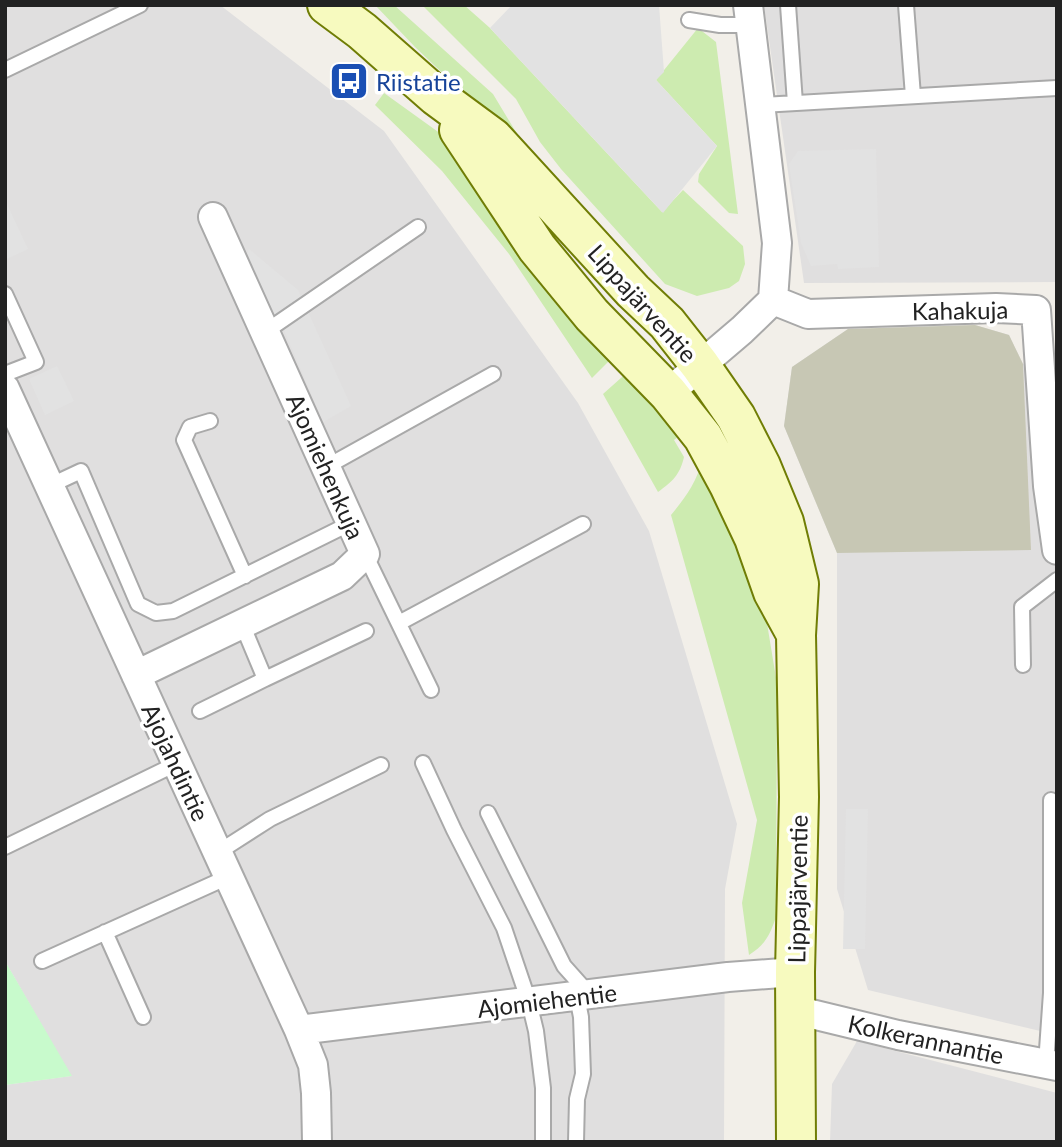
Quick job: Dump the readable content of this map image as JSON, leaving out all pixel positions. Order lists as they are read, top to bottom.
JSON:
{
  "streets": {
    "main road": ["Lippajärventie"],
    "street": [
      "Kahakuja",
      "Ajomiehenkuja",
      "Ajojahdintie",
      "Ajomiehentie",
      "Kolkerannantie"
    ]
  },
  "crossings": [
    ["Lippajärventie", "Ajomiehentie"],
    ["Lippajärventie", "Kolkerannantie"],
    ["Ajomiehenkuja", "Ajojahdintie"],
    ["Ajojahdintie", "Ajomiehentie"]
  ],
  "places": {
    "bus stop": ["Riistatie"]
  }
}
